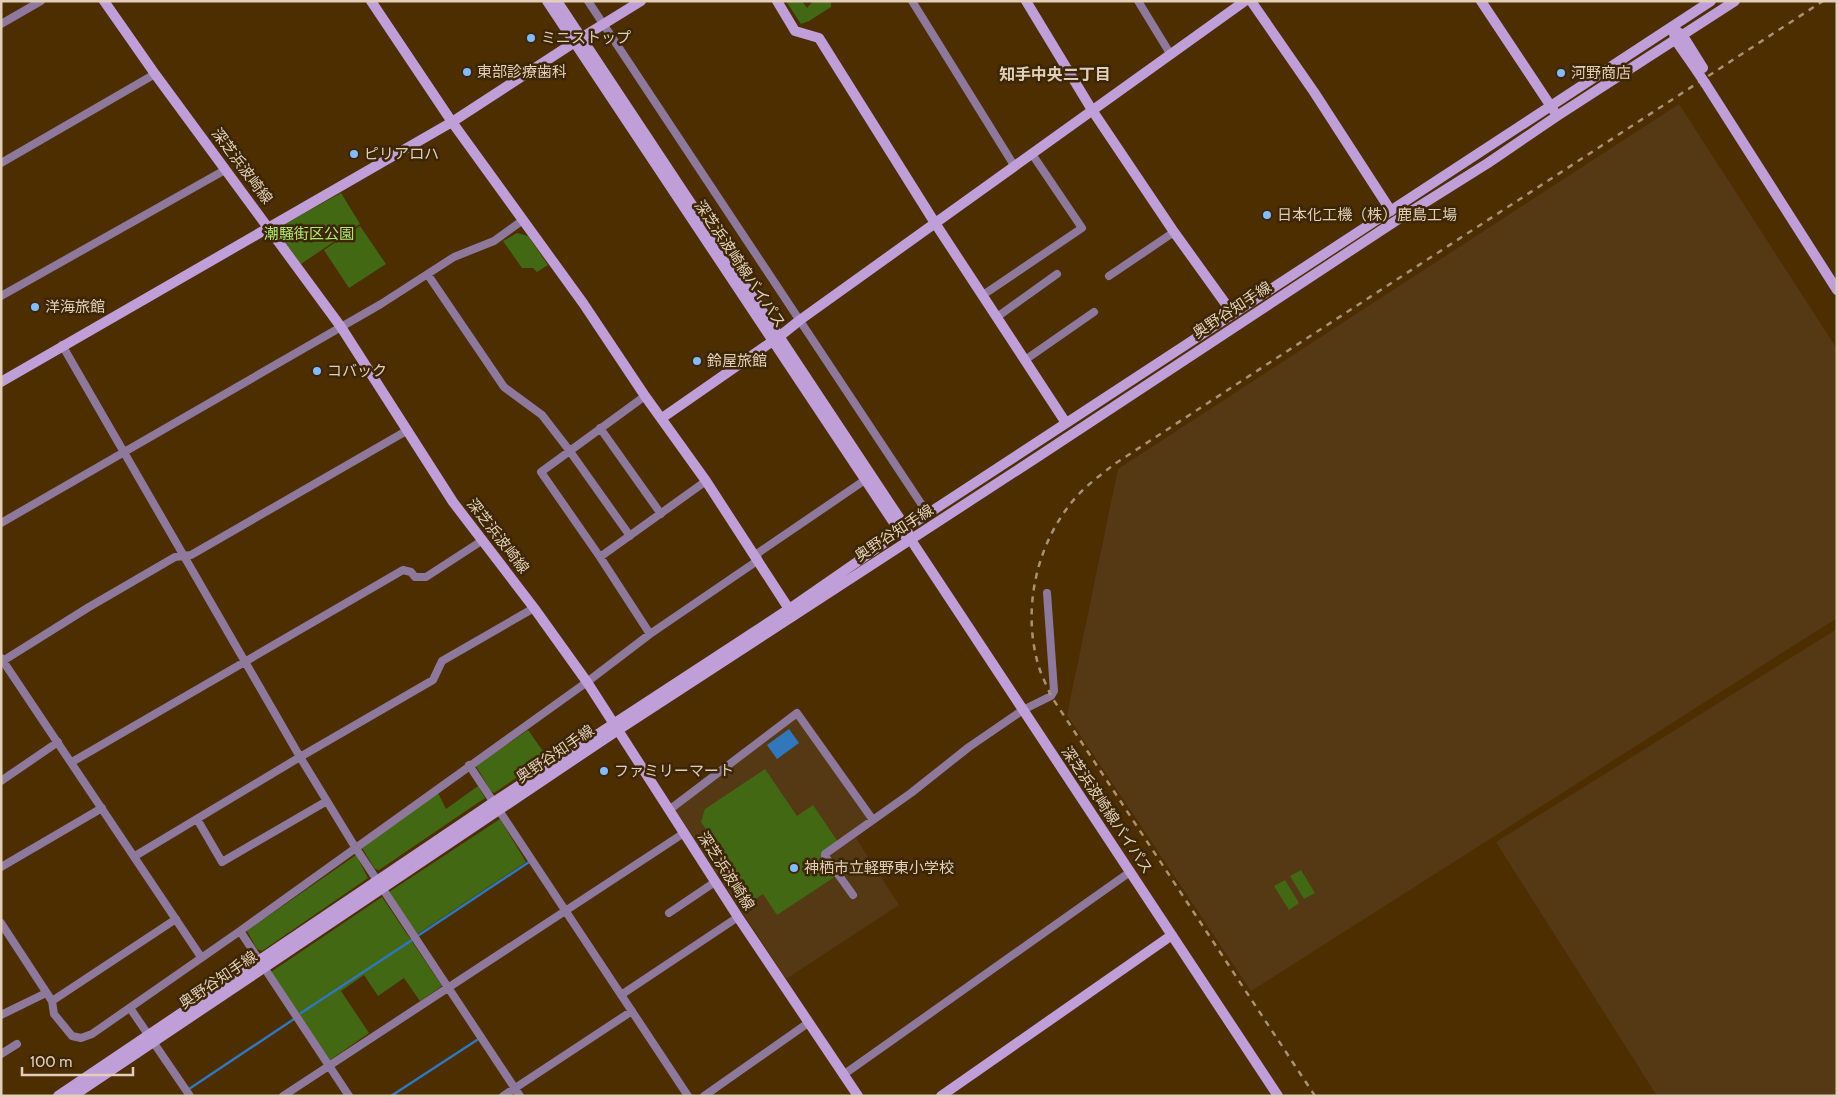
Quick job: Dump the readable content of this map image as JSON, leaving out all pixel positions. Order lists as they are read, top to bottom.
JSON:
{
  "streets": {
    "main road": ["深芝浜波崎線", "深芝浜波崎線バイパス", "奥野谷知手線"]
  },
  "crossings": [
    ["深芝浜波崎線", "奥野谷知手線"],
    ["深芝浜波崎線バイパス", "奥野谷知手線"]
  ],
  "districts": ["知手中央二丁目"],
  "parks": ["潮騒街区公園"],
  "places": [
    "ミニストップ",
    "東部診療歯科",
    "河野商店",
    "ピリアロハ",
    "日本化工機（株）鹿島工場",
    "洋海旅館",
    "鈴屋旅館",
    "コバック",
    "ファミリーマート",
    "神栖市立軽野東小学校"
  ],
  "scale_bar": "100 m"
}
